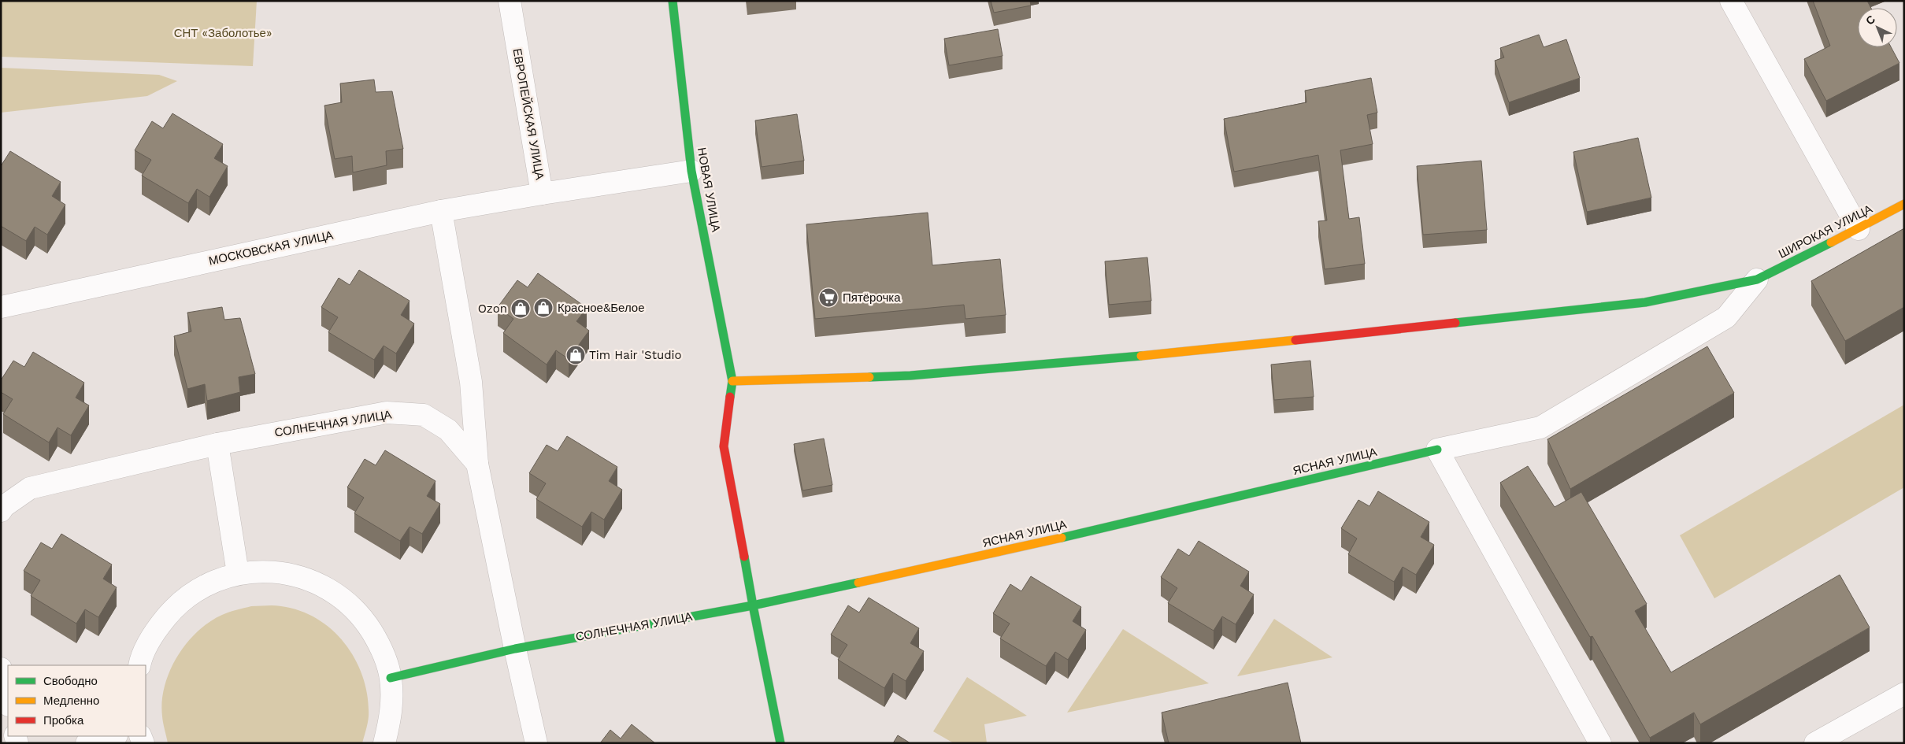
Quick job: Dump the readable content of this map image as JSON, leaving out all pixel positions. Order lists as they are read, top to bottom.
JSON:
{
  "streets": {
    "street": [
      "ЕВРОПЕЙСКАЯ УЛИЦА",
      "НОВАЯ УЛИЦА",
      "ШИРОКАЯ УЛИЦА",
      "МОСКОВСКАЯ УЛИЦА",
      "СОЛНЕЧНАЯ УЛИЦА",
      "ЯСНАЯ УЛИЦА"
    ]
  },
  "crossings": [
    ["ЕВРОПЕЙСКАЯ УЛИЦА", "НОВАЯ УЛИЦА"],
    ["ЕВРОПЕЙСКАЯ УЛИЦА", "МОСКОВСКАЯ УЛИЦА"],
    ["НОВАЯ УЛИЦА", "ШИРОКАЯ УЛИЦА"],
    ["НОВАЯ УЛИЦА", "СОЛНЕЧНАЯ УЛИЦА"],
    ["НОВАЯ УЛИЦА", "ЯСНАЯ УЛИЦА"],
    ["МОСКОВСКАЯ УЛИЦА", "СОЛНЕЧНАЯ УЛИЦА"],
    ["СОЛНЕЧНАЯ УЛИЦА", "ЯСНАЯ УЛИЦА"]
  ],
  "parks": ["СНТ «Заболотье»"],
  "places": {
    "supermarket": ["Пятёрочка"],
    "shop": ["Красное&Белое", "Ozon", "Tim Hair 'Studio"]
  },
  "legend": ["Свободно", "Медленно", "Пробка"],
  "north": "top left"
}
